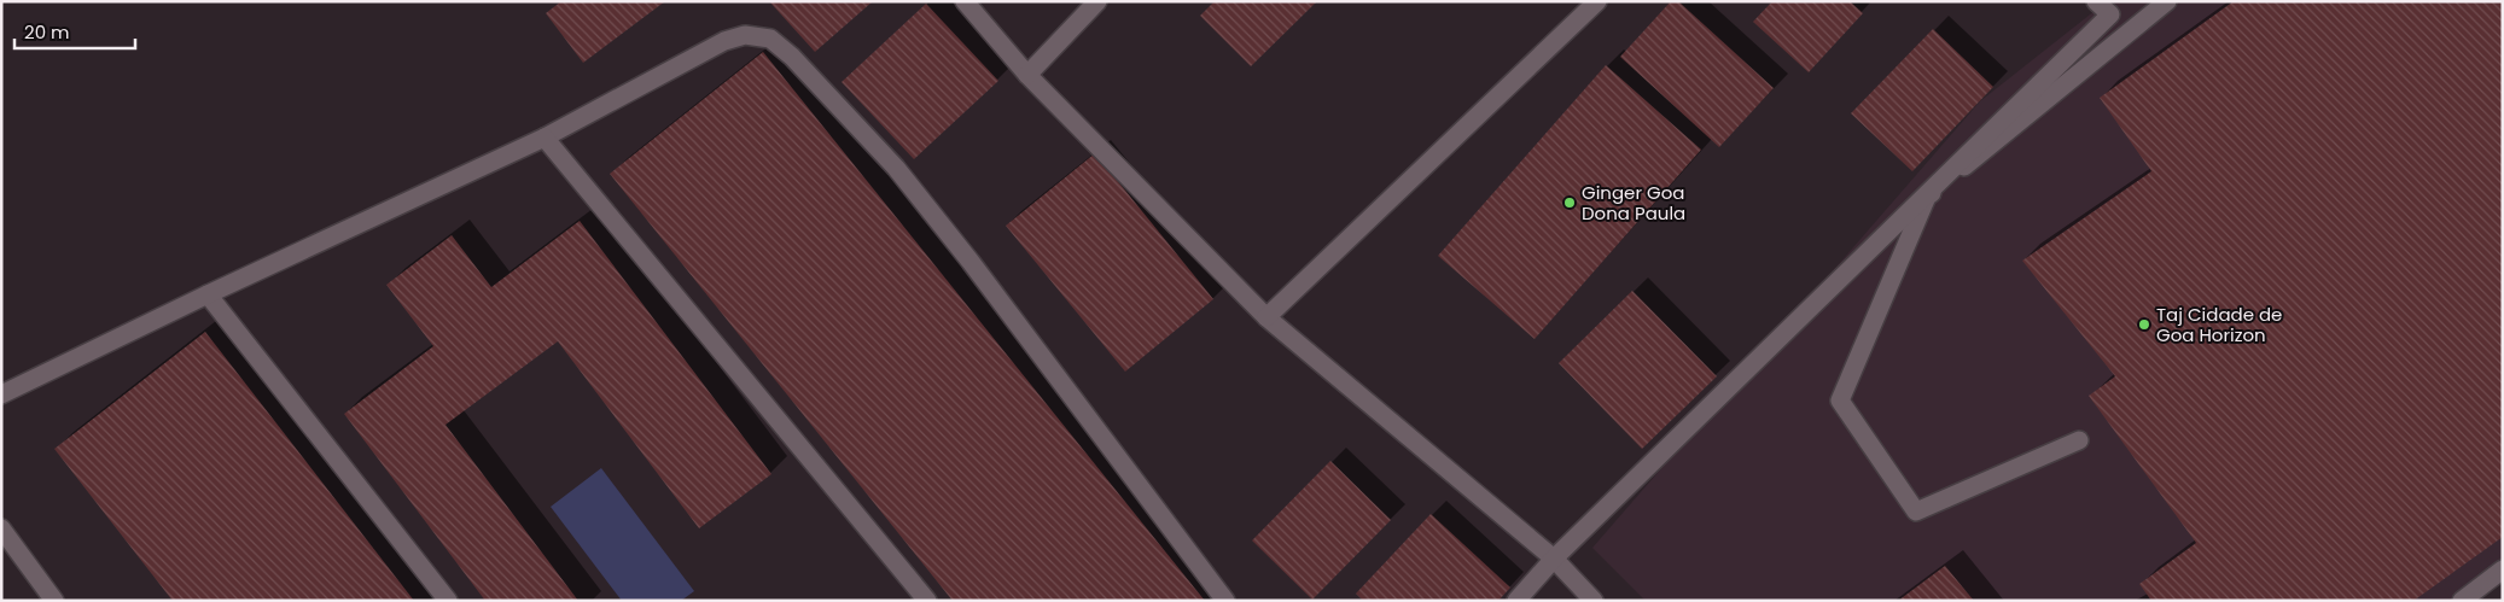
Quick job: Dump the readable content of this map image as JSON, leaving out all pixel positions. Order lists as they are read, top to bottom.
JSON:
{
  "places": ["Ginger Goa Dona Paula", "Taj Cidade de Goa Horizon"],
  "scale_bar": "20 m"
}
